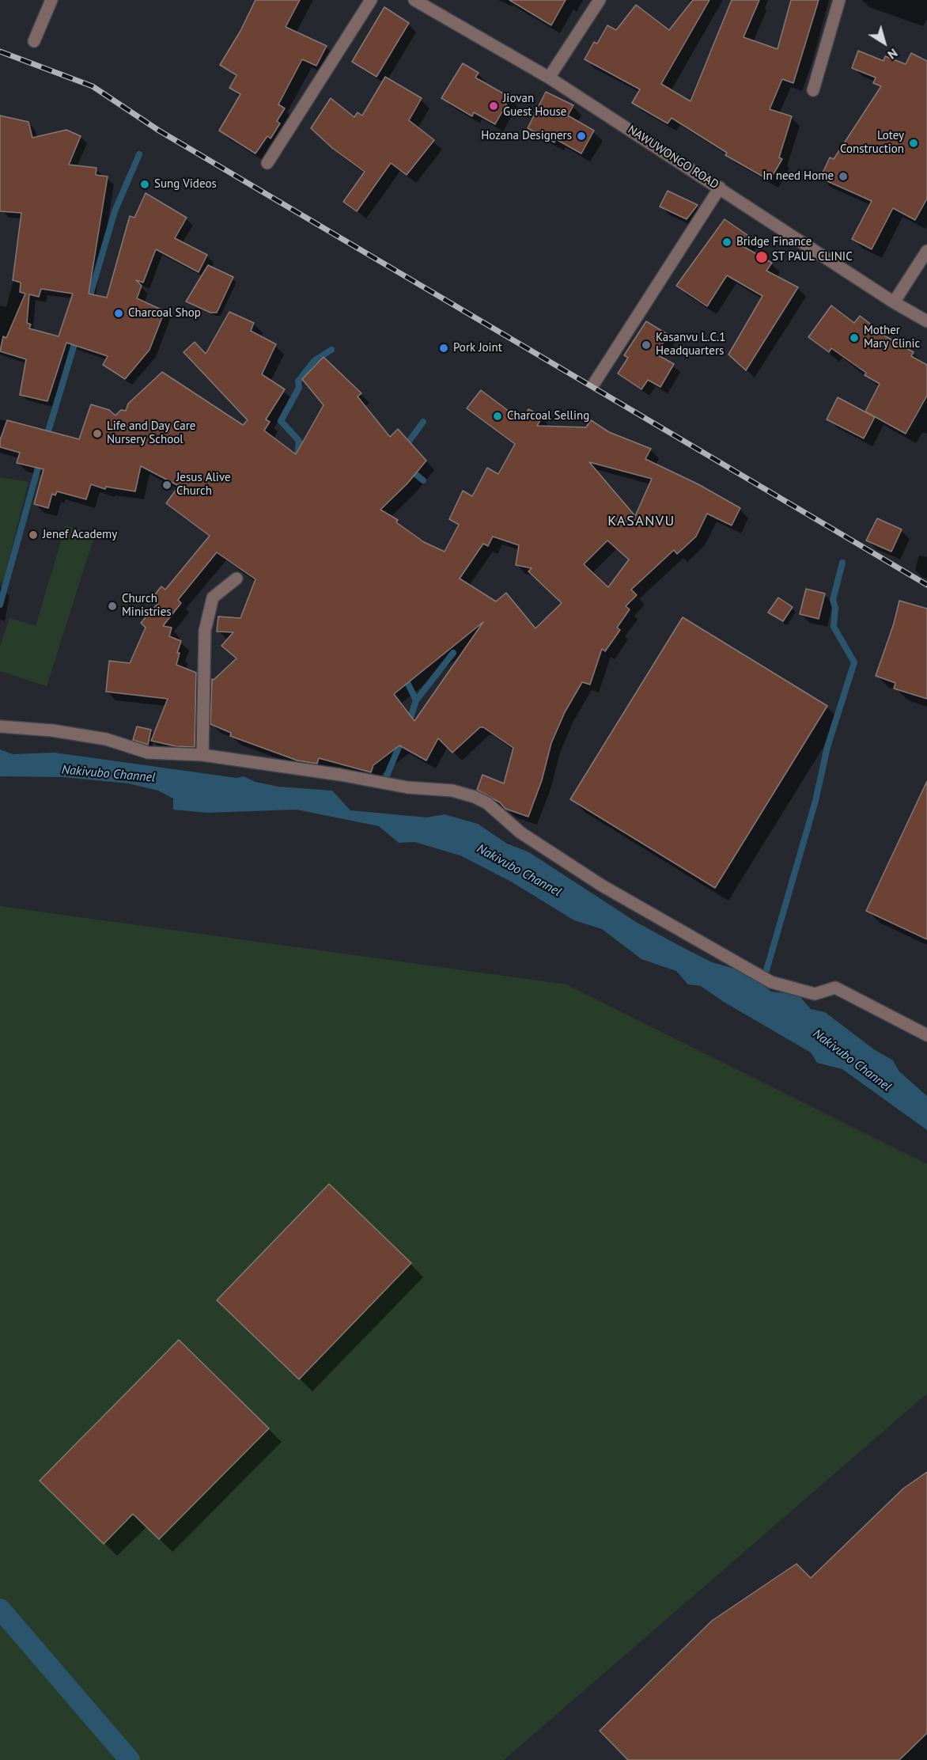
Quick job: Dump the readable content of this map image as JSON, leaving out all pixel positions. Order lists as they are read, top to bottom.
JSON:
{
  "streets": {
    "street": ["NAWUWONGO ROAD"]
  },
  "districts": ["KASANVU"],
  "water": ["Nakivubo Channel"],
  "places": [
    "Jiovan Guest House",
    "Hozana Designers",
    "Lotey Construction",
    "In need Home",
    "Sung Videos",
    "Bridge Finance",
    "ST PAUL CLINIC",
    "Charcoal Shop",
    "Mother Mary Clinic",
    "Kasanvu L.C.1 Headquarters",
    "Pork Joint",
    "Charcoal Selling",
    "Life and Day Care Nursery School",
    "Jesus Alive Church",
    "Jenef Academy",
    "Church Ministries"
  ],
  "north": "bottom right"
}
